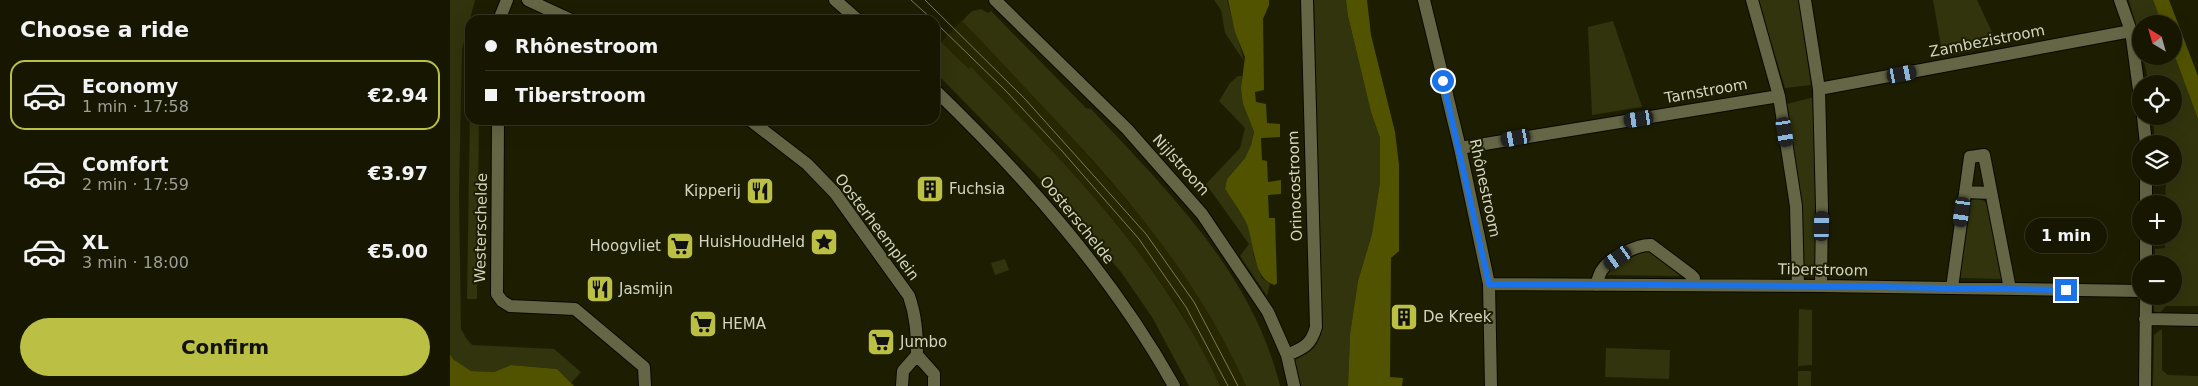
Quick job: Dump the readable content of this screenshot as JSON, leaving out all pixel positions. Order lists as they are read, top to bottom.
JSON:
{
  "streets": {
    "street": [
      "Zambezistroom",
      "Tarnstroom",
      "Nijlstroom",
      "Orinocostroom",
      "Rhônestroom",
      "Oosterschelde",
      "Oosterheemplein",
      "Westerschelde",
      "Tiberstroom"
    ]
  },
  "crossings": [
    ["Tarnstroom", "Rhônestroom"],
    ["Nijlstroom", "Orinocostroom"],
    ["Rhônestroom", "Tiberstroom"]
  ],
  "places": {
    "building": ["Fuchsia", "De Kreek"],
    "restaurant": ["Kipperij", "Jasmijn"],
    "place": ["HuisHoudHeld"],
    "supermarket": ["Hoogvliet", "HEMA", "Jumbo"]
  },
  "north": "top left",
  "page": {
    "heading": "Choose a ride",
    "map_buttons": ["+", "−"],
    "banner": ["Rhônestroom", "Tiberstroom"],
    "list": [
      {
        "name": "Economy",
        "note": "1 min · 17:58",
        "value": "€2.94"
      },
      {
        "name": "Comfort",
        "note": "2 min · 17:59",
        "value": "€3.97"
      },
      {
        "name": "XL",
        "note": "3 min · 18:00",
        "value": "€5.00"
      }
    ],
    "bubble": "1 min",
    "buttons": "Confirm"
  }
}
